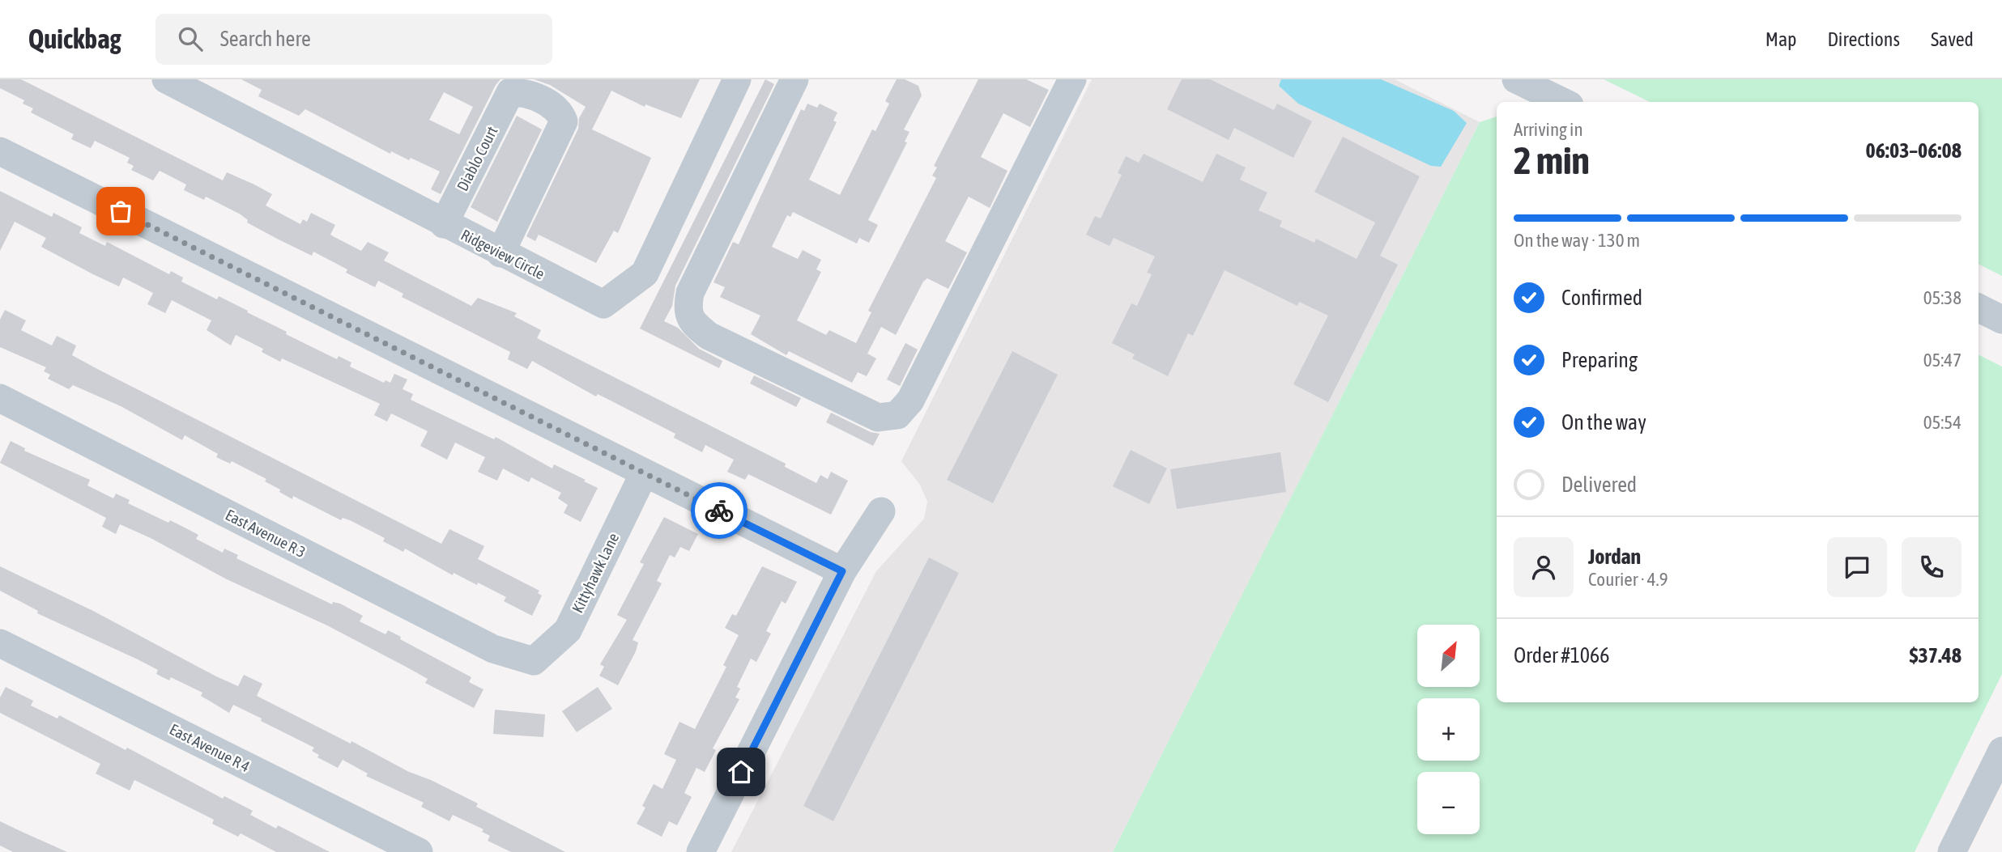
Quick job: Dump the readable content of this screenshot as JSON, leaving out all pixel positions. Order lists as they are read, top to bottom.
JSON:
{
  "streets": {
    "street": [
      "Diablo Court",
      "Ridgeview Circle",
      "East Avenue R 3",
      "Kittyhawk Lane",
      "East Avenue R 4"
    ]
  },
  "crossings": [
    ["Diablo Court", "Ridgeview Circle"],
    ["East Avenue R 3", "Kittyhawk Lane"]
  ],
  "north": "top right",
  "page": {
    "header": "Quickbag",
    "search": "Search here",
    "nav": ["Map", "Directions", "Saved"],
    "heading": ["2 min", "Arriving in", "06:03–06:08"],
    "panel": [
      "Jordan",
      "Courier · 4.9",
      "Order #1066",
      "$37.48"
    ],
    "bar": "On the way · 130 m",
    "list": [
      ["Confirmed", "05:38"],
      ["Preparing", "05:47"],
      ["On the way", "05:54"],
      "Delivered"
    ],
    "map_buttons": ["+", "−"]
  }
}
